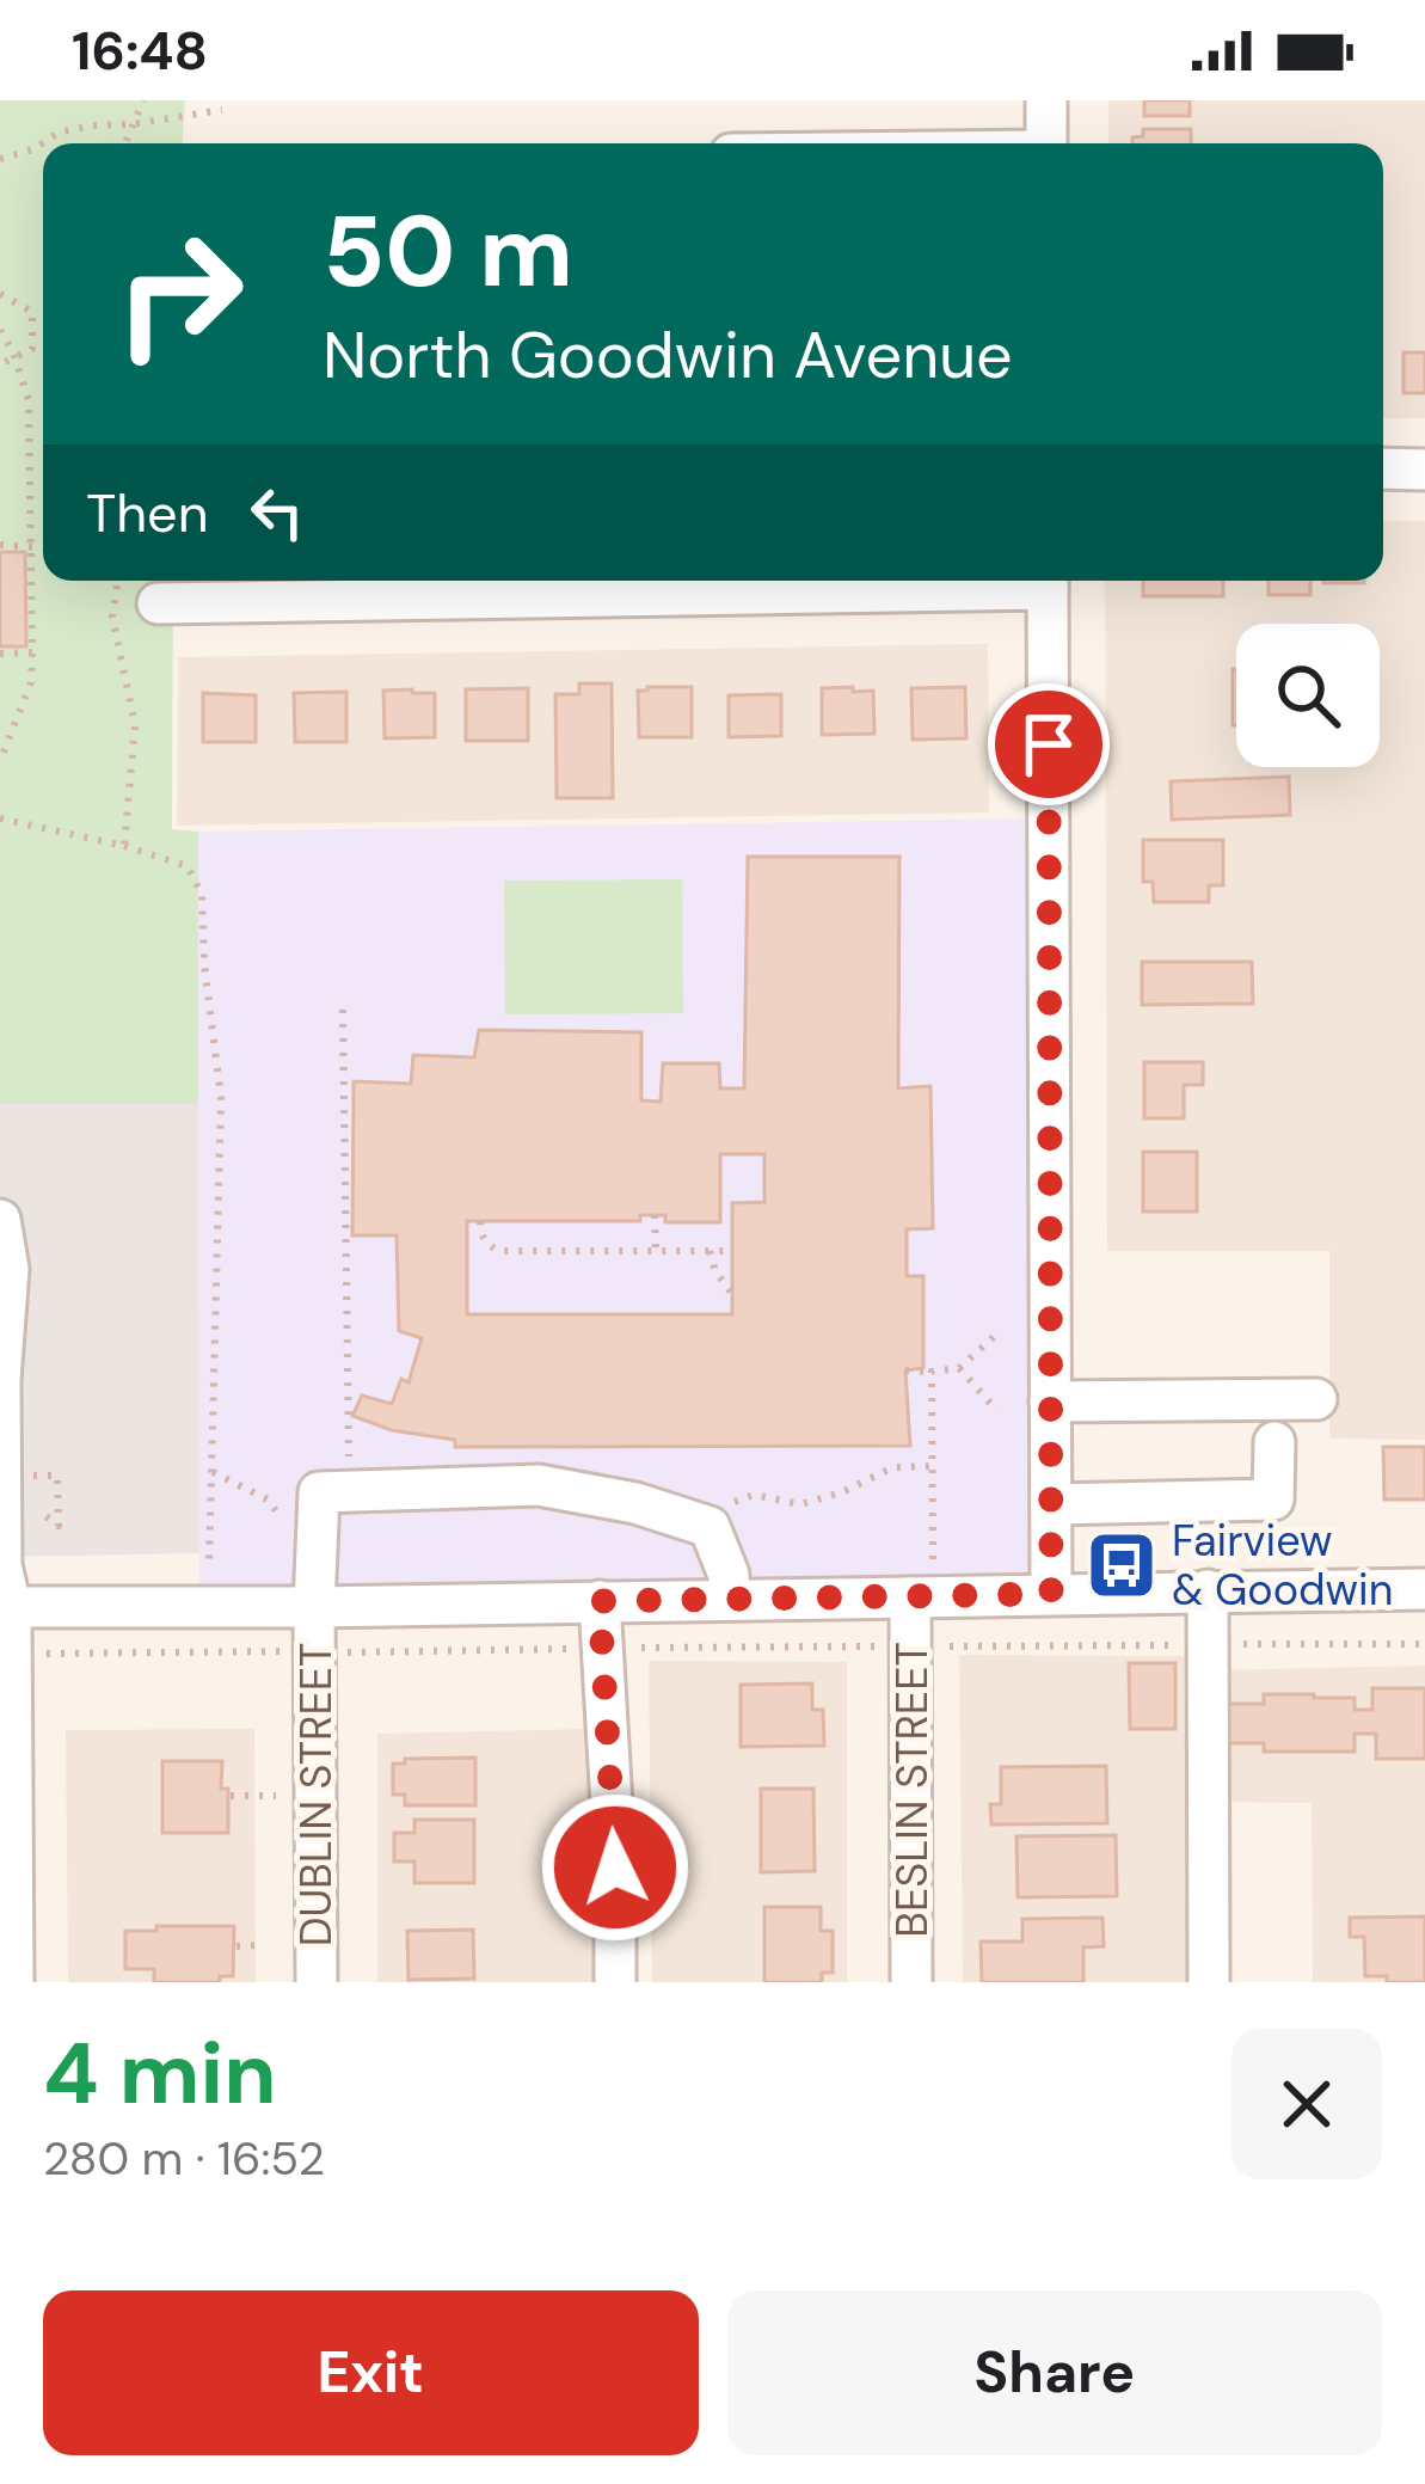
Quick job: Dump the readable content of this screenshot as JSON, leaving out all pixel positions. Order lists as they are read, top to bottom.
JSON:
{
  "streets": {
    "street": ["BESLIN STREET", "DUBLIN STREET"]
  },
  "places": {
    "bus stop": ["Fairview & Goodwin"]
  },
  "page": {
    "status": "16:48",
    "turn": ["50 m", "North Goodwin Avenue"],
    "then": "Then",
    "heading": ["4 min", "280 m · 16:52"],
    "buttons": ["Exit", "Share"]
  }
}
